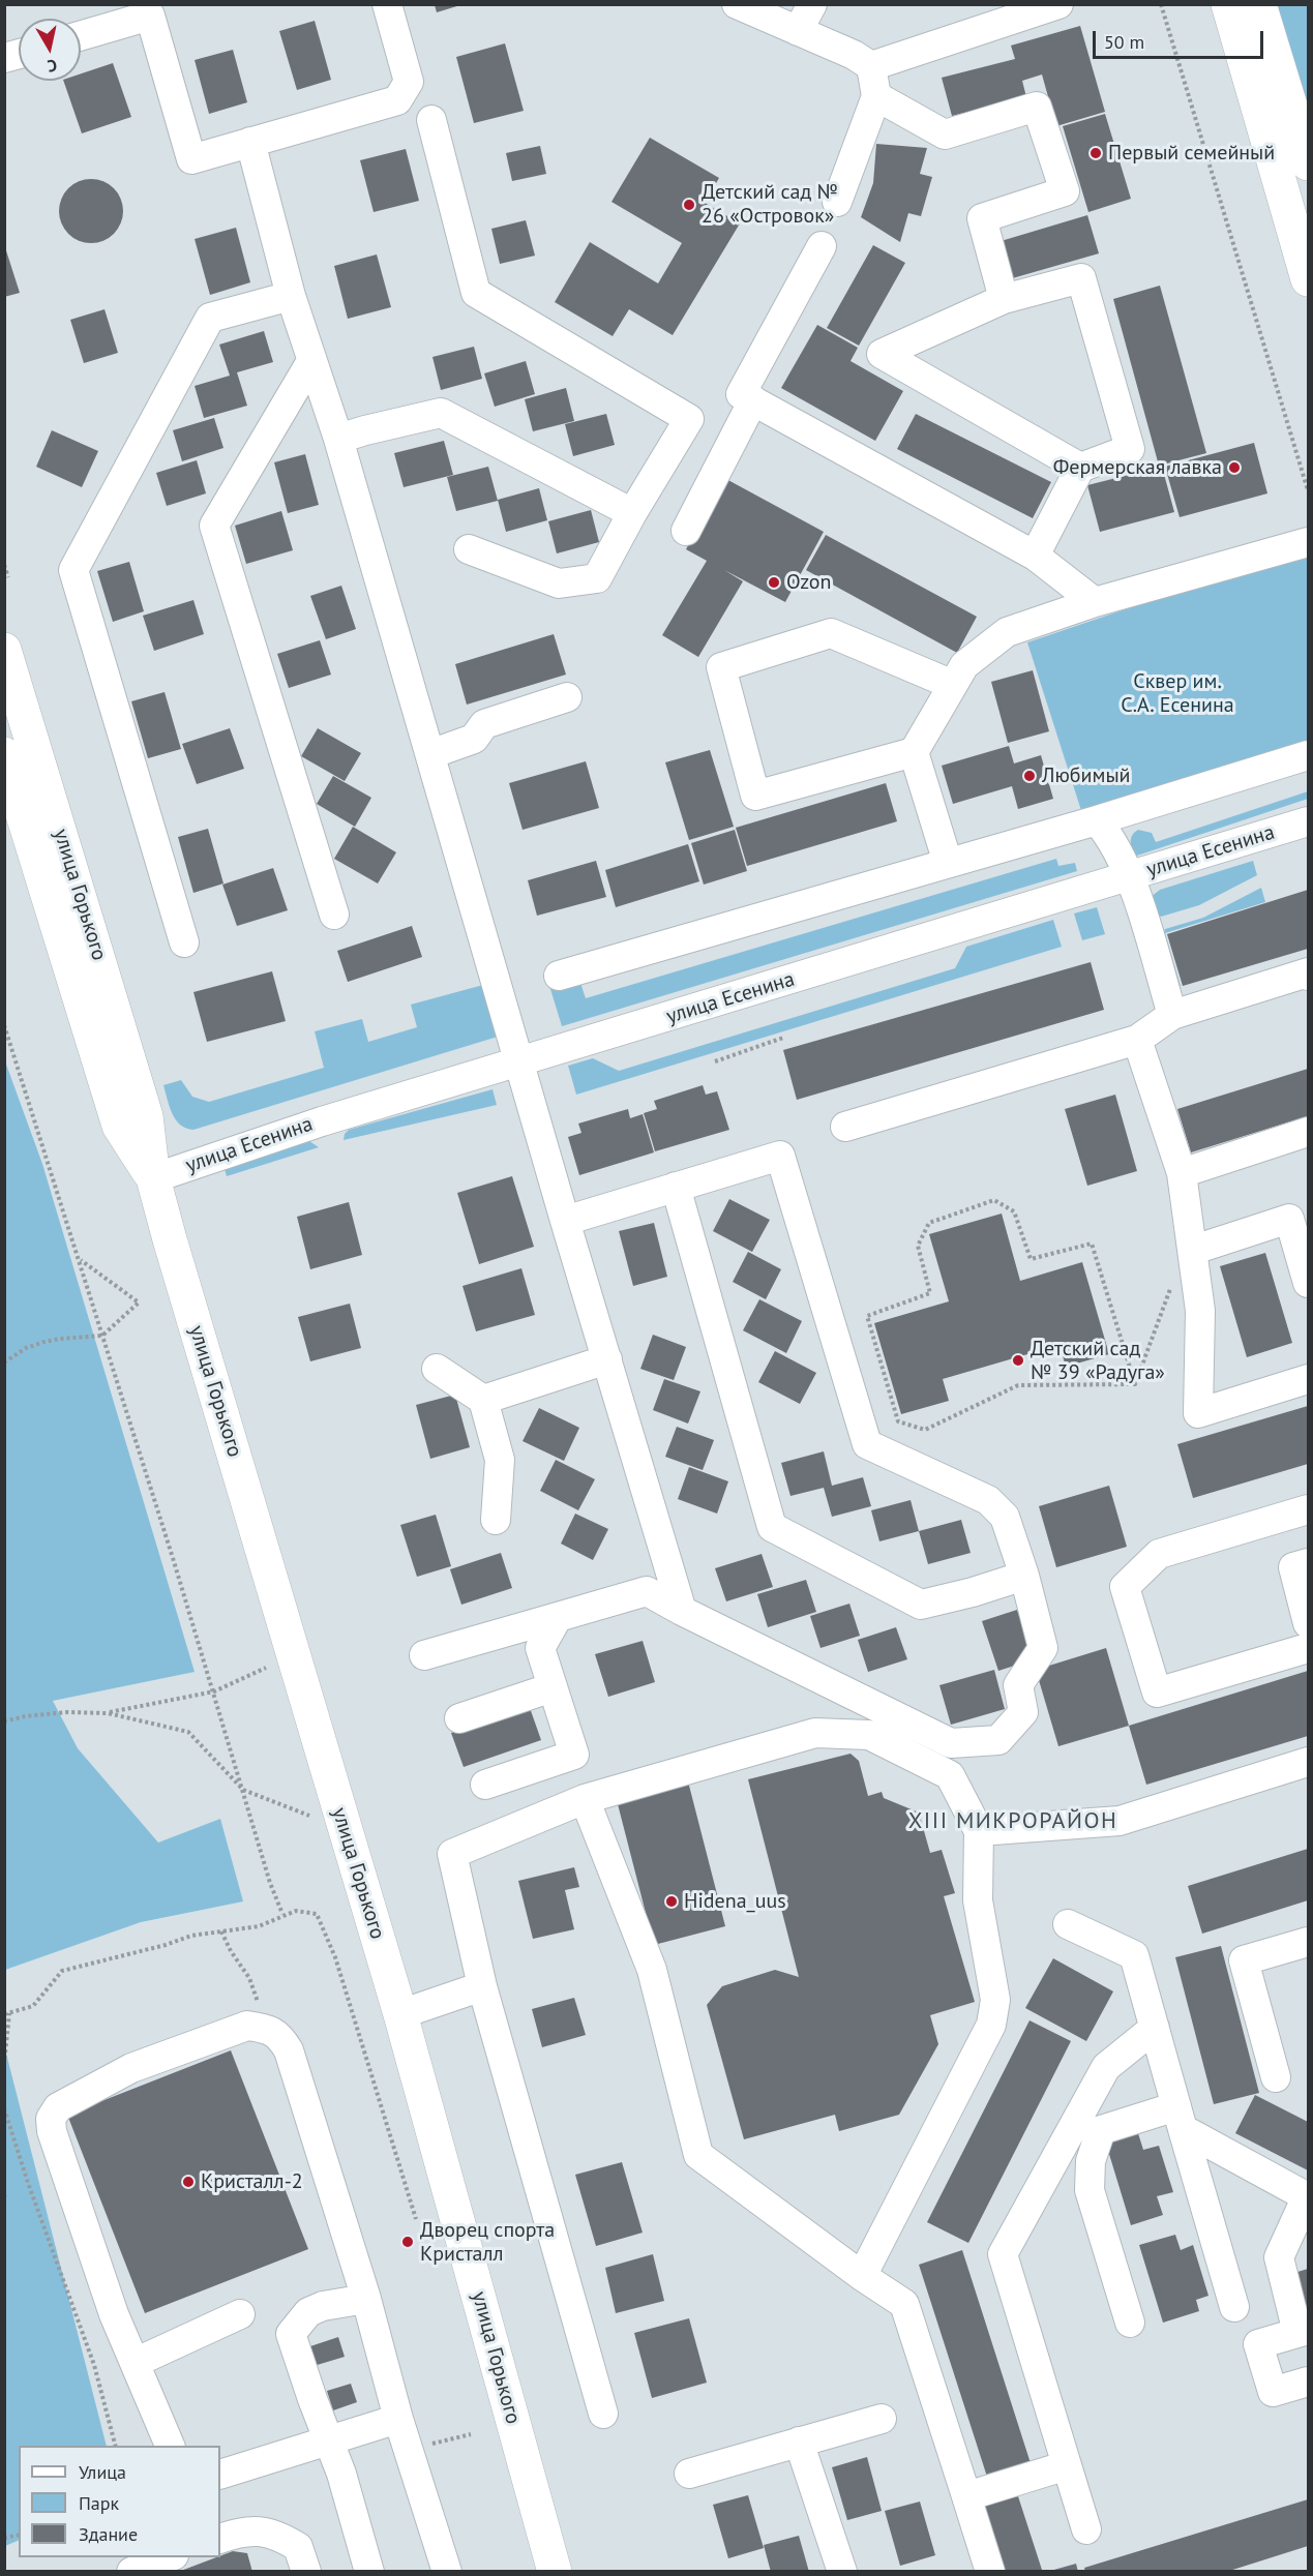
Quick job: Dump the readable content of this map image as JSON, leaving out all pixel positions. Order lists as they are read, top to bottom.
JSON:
{
  "streets": {
    "main road": ["улица Горького"],
    "street": ["улица Есенина"]
  },
  "crossings": [
    ["улица Есенина", "улица Горького"]
  ],
  "districts": ["XIII МИКРОРАЙОН"],
  "parks": ["Сквер им. С.А. Есенина"],
  "places": [
    "Первый семейный",
    "Детский сад № 26 «Островок»",
    "Фермерская лавка",
    "Ozon",
    "Любимый",
    "Детский сад № 39 «Радуга»",
    "Hidena_uus",
    "Кристалл-2",
    "Дворец спорта Кристалл"
  ],
  "legend": ["Улица", "Парк", "Здание"],
  "scale_bar": "50 m",
  "north": "bottom"
}
